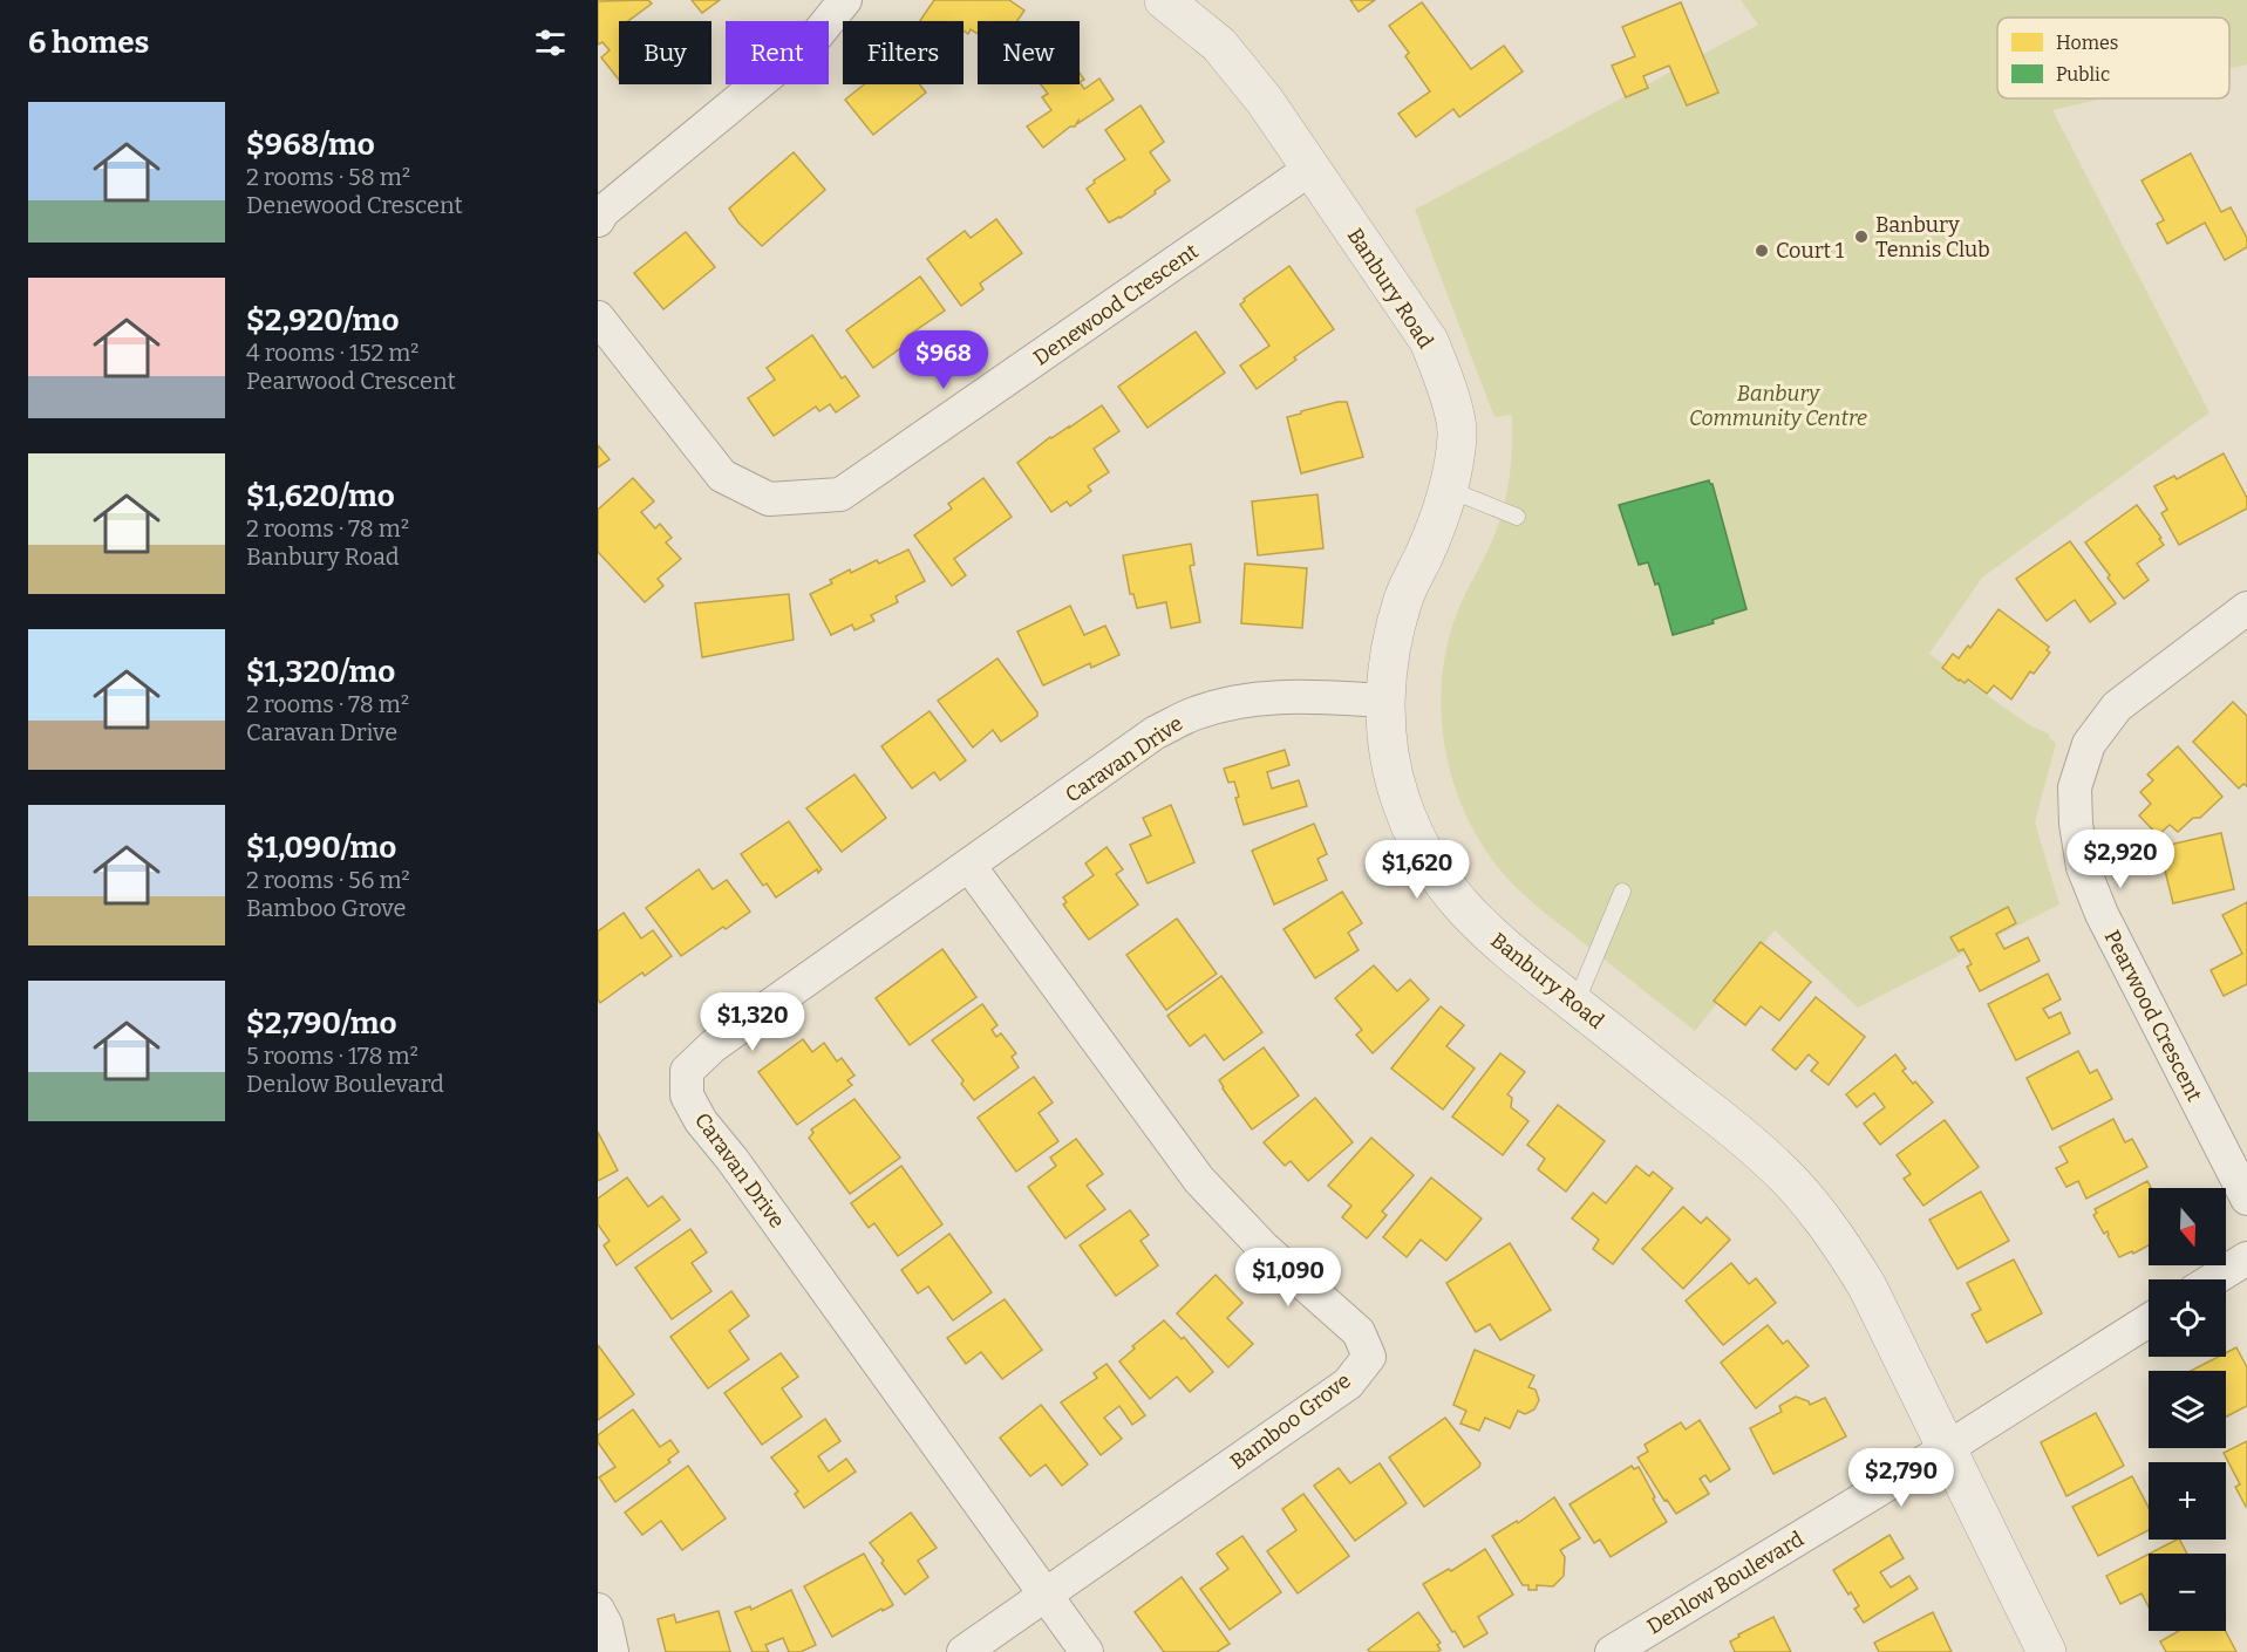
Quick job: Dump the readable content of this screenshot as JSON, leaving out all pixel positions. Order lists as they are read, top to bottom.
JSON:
{
  "streets": {
    "street": [
      "Banbury Road",
      "Denewood Crescent",
      "Caravan Drive",
      "Pearwood Crescent",
      "Bamboo Grove",
      "Denlow Boulevard"
    ]
  },
  "crossings": [
    ["Banbury Road", "Denewood Crescent"],
    ["Banbury Road", "Caravan Drive"],
    ["Banbury Road", "Denlow Boulevard"],
    ["Caravan Drive", "Bamboo Grove"]
  ],
  "parks": ["Banbury Community Centre"],
  "places": ["Banbury Tennis Club", "Court 1"],
  "legend": ["Homes", "Public"],
  "north": "bottom",
  "page": {
    "heading": "6 homes",
    "chip": [
      "Buy",
      "Rent",
      "Filters",
      "New"
    ],
    "list": [
      {
        "name": "$968/mo",
        "note": "2 rooms · 58 m² · Denewood Crescent"
      },
      {
        "name": "$2,920/mo",
        "note": "4 rooms · 152 m² · Pearwood Crescent"
      },
      {
        "name": "$1,620/mo",
        "note": "2 rooms · 78 m² · Banbury Road"
      },
      {
        "name": "$1,320/mo",
        "note": "2 rooms · 78 m² · Caravan Drive"
      },
      {
        "name": "$1,090/mo",
        "note": "2 rooms · 56 m² · Bamboo Grove"
      },
      {
        "name": "$2,790/mo",
        "note": "5 rooms · 178 m² · Denlow Boulevard"
      }
    ],
    "price": [
      "$968",
      "$2,920",
      "$1,620",
      "$1,320",
      "$1,090",
      "$2,790"
    ],
    "map_buttons": ["+", "−"]
  }
}
